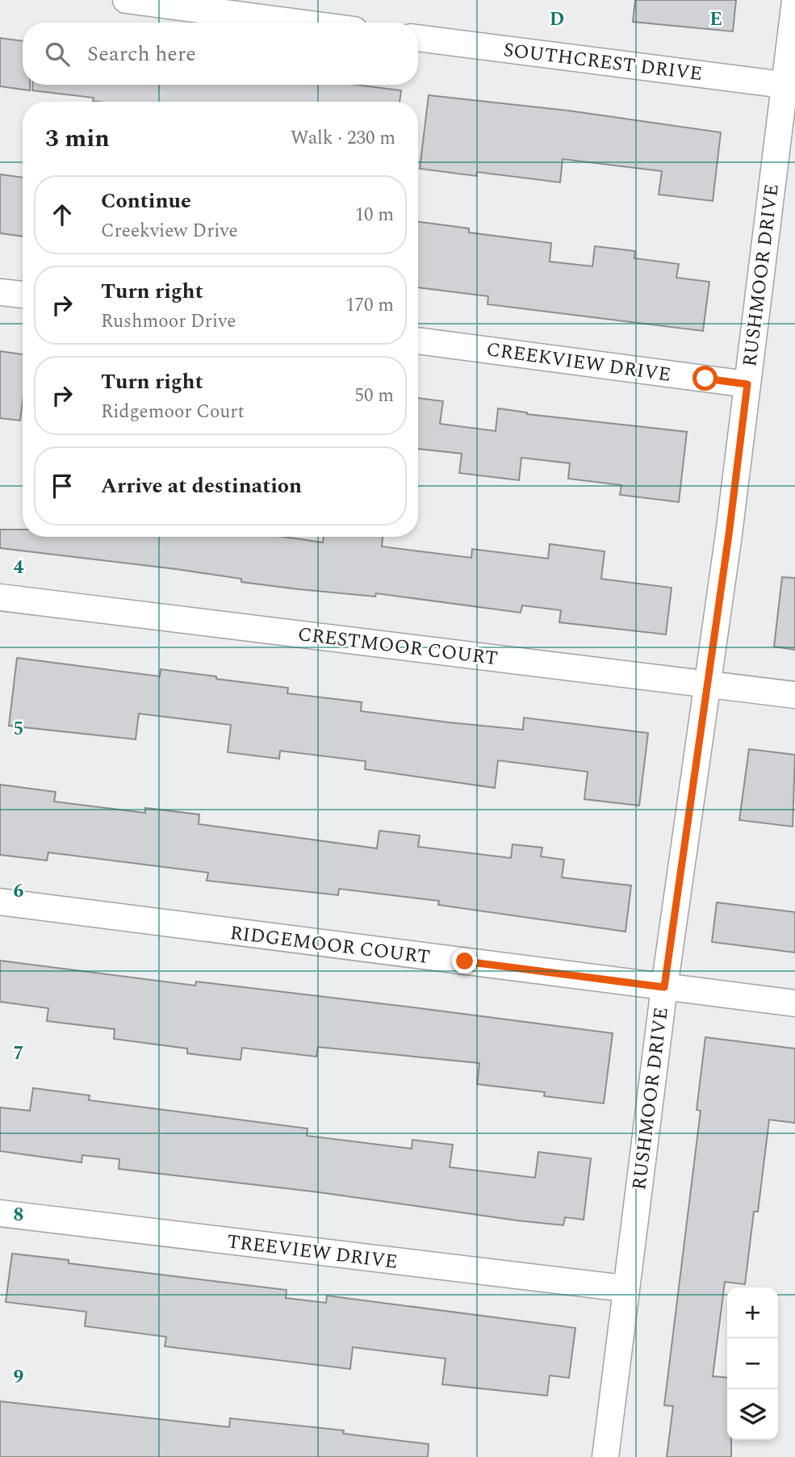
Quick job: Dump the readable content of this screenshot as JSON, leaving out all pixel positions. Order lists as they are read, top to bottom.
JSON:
{
  "streets": {
    "street": [
      "SOUTHCREST DRIVE",
      "RUSHMOOR DRIVE",
      "CREEKVIEW DRIVE",
      "CRESTMOOR COURT",
      "RIDGEMOOR COURT",
      "TREEVIEW DRIVE"
    ]
  },
  "crossings": [
    ["SOUTHCREST DRIVE", "RUSHMOOR DRIVE"],
    ["RUSHMOOR DRIVE", "CREEKVIEW DRIVE"],
    ["RUSHMOOR DRIVE", "CRESTMOOR COURT"],
    ["RUSHMOOR DRIVE", "RIDGEMOOR COURT"],
    ["RUSHMOOR DRIVE", "TREEVIEW DRIVE"]
  ],
  "page": {
    "search": "Search here",
    "heading": ["3 min", "Walk · 230 m"],
    "list": [
      ["Continue", "Creekview Drive", "10 m"],
      ["Turn right", "Rushmoor Drive", "170 m"],
      ["Turn right", "Ridgemoor Court", "50 m"],
      "Arrive at destination"
    ],
    "map_buttons": ["+", "−"]
  },
  "grid": {
    "columns": ["D", "E"],
    "rows": [
      "4",
      "5",
      "6",
      "7",
      "8",
      "9"
    ]
  }
}
